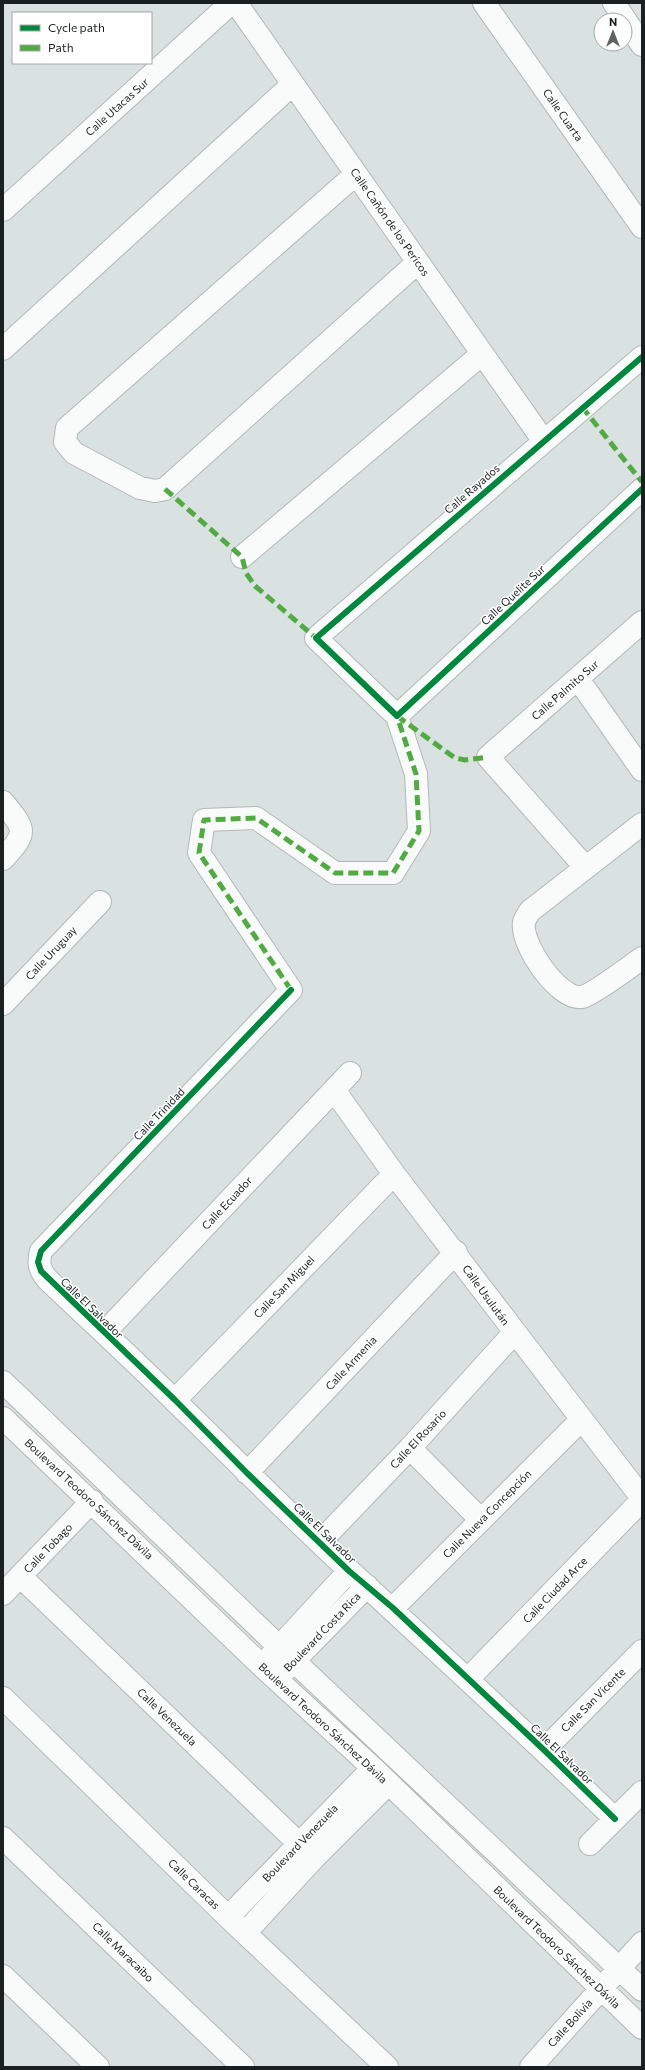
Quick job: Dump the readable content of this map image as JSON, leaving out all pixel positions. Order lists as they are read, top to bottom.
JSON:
{
  "streets": {
    "street": [
      "Calle Utacas Sur",
      "Calle Cuarta",
      "Calle Cañón de los Pericos",
      "Calle Rayados",
      "Calle Quelite Sur",
      "Calle Palmito Sur",
      "Calle Uruguay",
      "Calle Trinidad",
      "Calle Ecuador",
      "Calle San Miguel",
      "Calle Usulután",
      "Calle El Salvador",
      "Calle Armenia",
      "Calle El Rosario",
      "Boulevard Teodoro Sánchez Dávila",
      "Calle Nueva Concepción",
      "Calle Tobago",
      "Calle Ciudad Arce",
      "Boulevard Costa Rica",
      "Calle San Vicente",
      "Calle Venezuela",
      "Boulevard Venezuela",
      "Calle Caracas",
      "Calle Maracaibo",
      "Calle Bolivia"
    ]
  },
  "crossings": [
    ["Calle Cañón de los Pericos", "Calle Rayados"],
    ["Calle Rayados", "Calle Quelite Sur"],
    ["Calle Rayados", "Calle Trinidad"],
    ["Calle Quelite Sur", "Calle Trinidad"],
    ["Calle Trinidad", "Calle El Salvador"],
    ["Calle Ecuador", "Calle Usulután"],
    ["Calle Ecuador", "Calle El Salvador"],
    ["Calle San Miguel", "Calle Usulután"],
    ["Calle San Miguel", "Calle El Salvador"],
    ["Calle Usulután", "Calle Armenia"],
    ["Calle Usulután", "Calle El Rosario"],
    ["Calle Usulután", "Calle Nueva Concepción"],
    ["Calle Usulután", "Calle Ciudad Arce"],
    ["Calle El Salvador", "Calle Armenia"],
    ["Calle El Salvador", "Calle El Rosario"],
    ["Calle El Salvador", "Calle Nueva Concepción"],
    ["Calle El Salvador", "Calle Ciudad Arce"],
    ["Calle El Salvador", "Boulevard Costa Rica"],
    ["Calle El Salvador", "Calle San Vicente"],
    ["Boulevard Teodoro Sánchez Dávila", "Calle Tobago"],
    ["Boulevard Teodoro Sánchez Dávila", "Boulevard Costa Rica"],
    ["Boulevard Teodoro Sánchez Dávila", "Boulevard Venezuela"],
    ["Boulevard Teodoro Sánchez Dávila", "Calle Bolivia"],
    ["Calle Tobago", "Calle Venezuela"],
    ["Calle Venezuela", "Boulevard Venezuela"],
    ["Boulevard Venezuela", "Calle Caracas"]
  ],
  "legend": ["Cycle path", "Path"],
  "north": "top"
}
